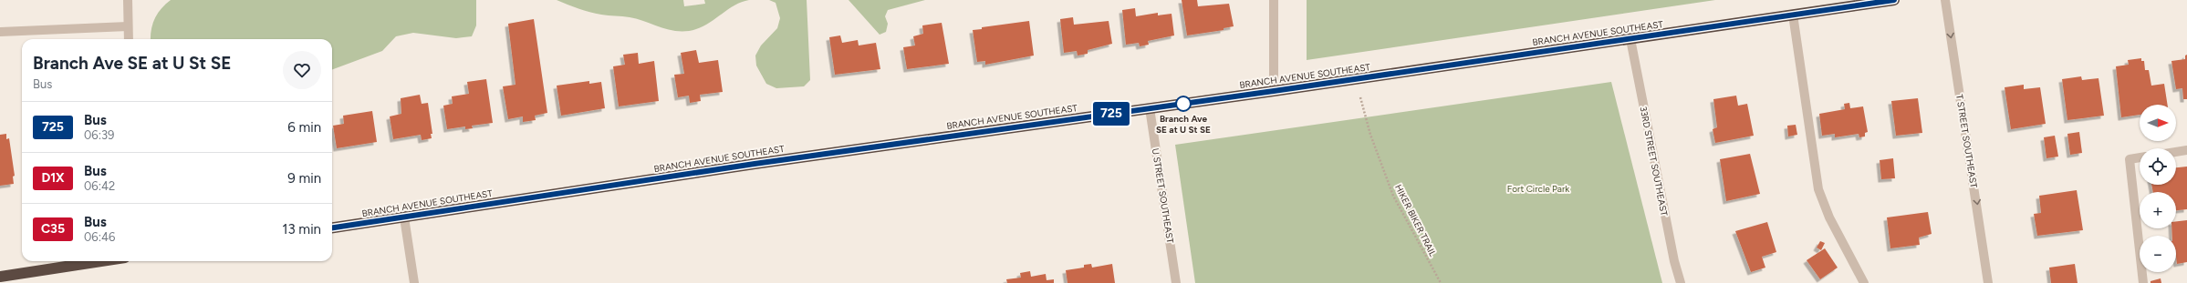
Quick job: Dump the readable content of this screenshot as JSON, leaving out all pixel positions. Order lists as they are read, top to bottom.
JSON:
{
  "streets": {
    "highway": ["BRANCH AVENUE SOUTHEAST"],
    "street": ["T STREET SOUTHEAST", "33RD STREET SOUTHEAST", "U STREET SOUTHEAST"],
    "path": ["HIKER BIKER TRAIL"]
  },
  "crossings": [
    ["BRANCH AVENUE SOUTHEAST", "33RD STREET SOUTHEAST"],
    ["BRANCH AVENUE SOUTHEAST", "U STREET SOUTHEAST"],
    ["BRANCH AVENUE SOUTHEAST", "HIKER BIKER TRAIL"]
  ],
  "one_way": ["T STREET SOUTHEAST"],
  "parks": ["Fort Circle Park"],
  "places": ["Branch Ave SE at U St SE"],
  "lines": ["bus line 725"],
  "north": "right",
  "page": {
    "on_map": "725",
    "heading": ["Branch Ave SE at U St SE", "Bus"],
    "list": [
      {
        "mark": "725",
        "name": "Bus",
        "note": "06:39",
        "value": "6 min"
      },
      {
        "mark": "D1X",
        "name": "Bus",
        "note": "06:42",
        "value": "9 min"
      },
      {
        "mark": "C35",
        "name": "Bus",
        "note": "06:46",
        "value": "13 min"
      }
    ],
    "map_buttons": ["+", "−"]
  }
}
